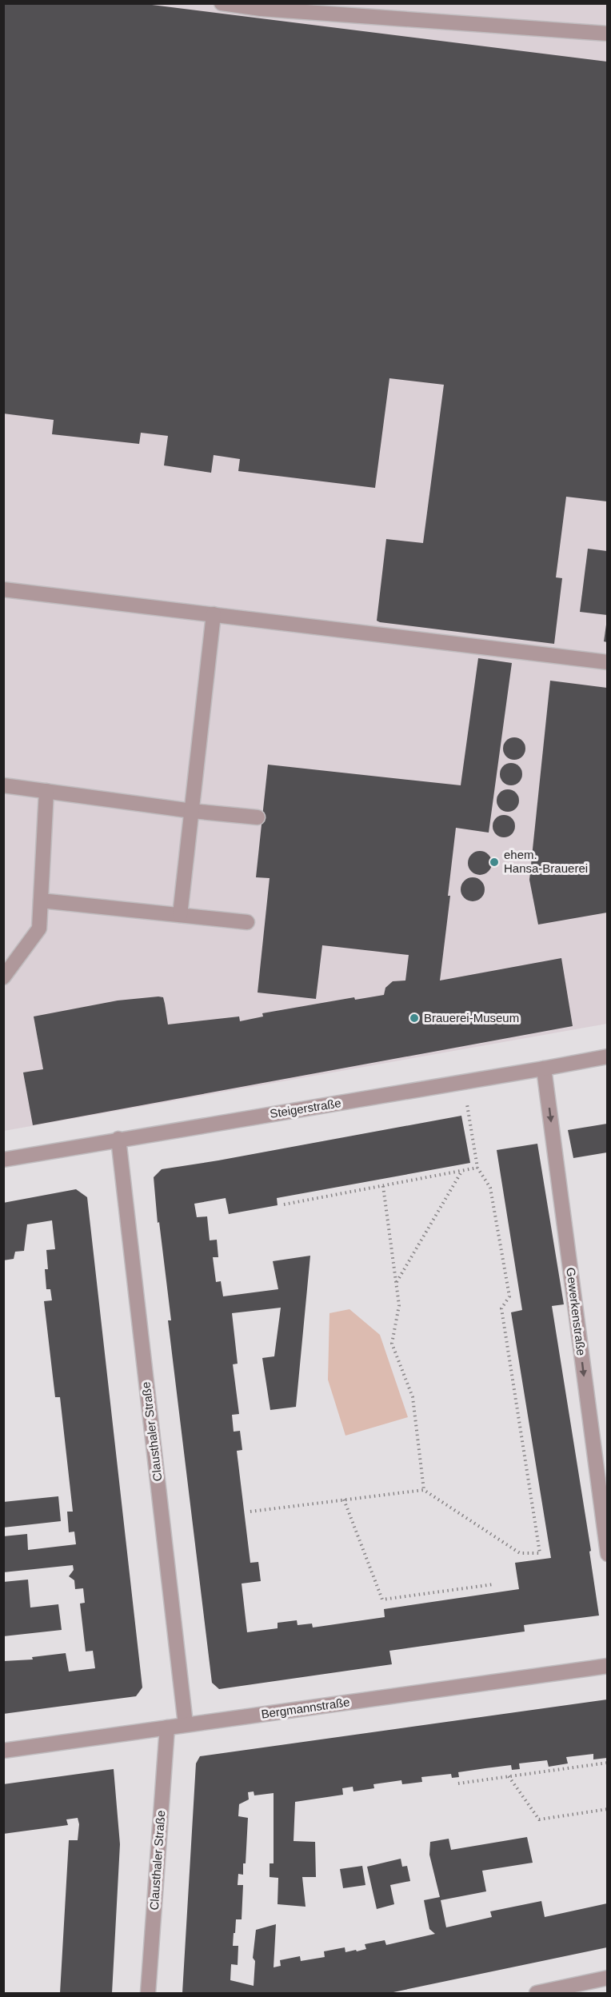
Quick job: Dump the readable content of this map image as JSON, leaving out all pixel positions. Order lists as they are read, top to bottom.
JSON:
{
  "streets": {
    "street": [
      "Steigerstraße",
      "Gewerkenstraße",
      "Clausthaler Straße",
      "Bergmannstraße"
    ]
  },
  "crossings": [
    ["Steigerstraße", "Gewerkenstraße"],
    ["Steigerstraße", "Clausthaler Straße"],
    ["Clausthaler Straße", "Bergmannstraße"]
  ],
  "one_way": ["Gewerkenstraße"],
  "places": ["ehem. Hansa-Brauerei", "Brauerei-Museum"]
}
